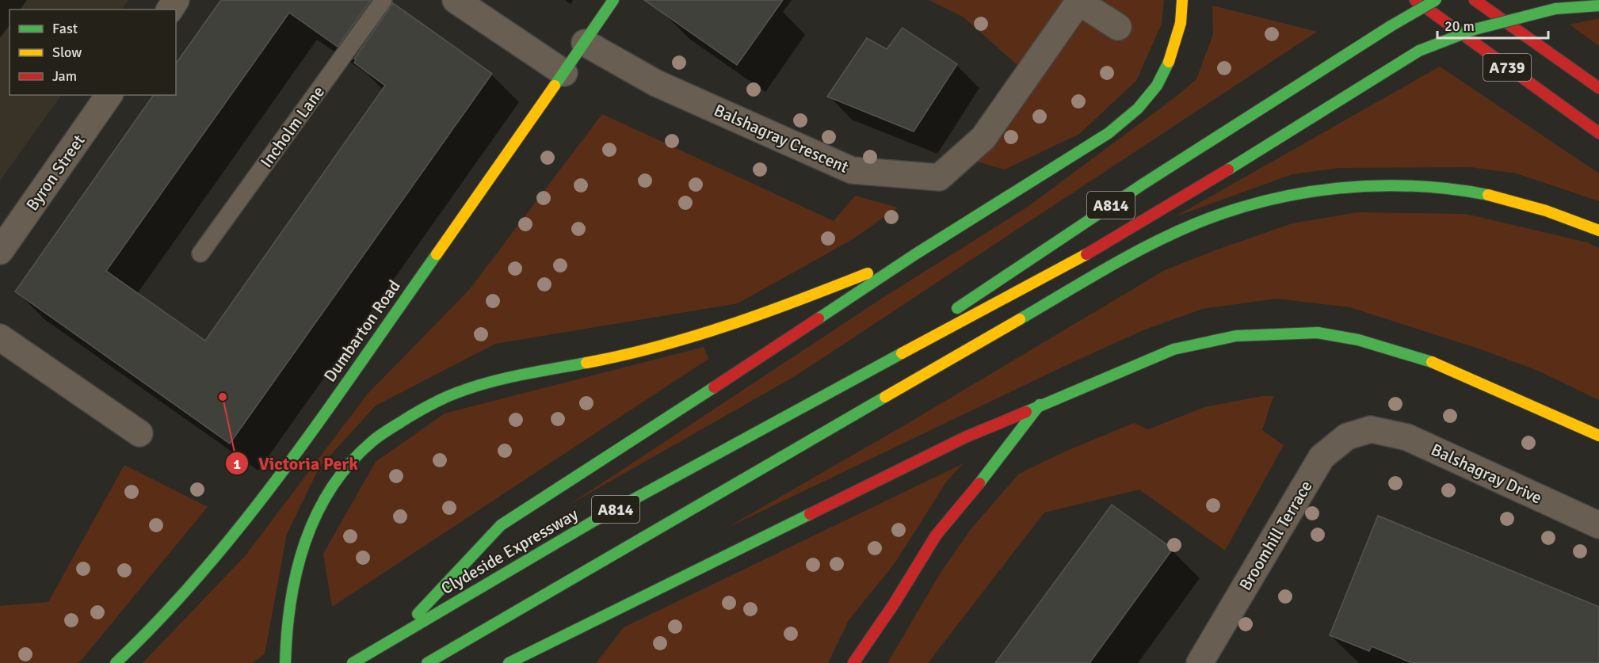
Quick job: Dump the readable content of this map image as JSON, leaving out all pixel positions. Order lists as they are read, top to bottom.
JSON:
{
  "streets": {
    "main road": [
      "A739",
      "A814",
      "Dumbarton Road",
      "Clydeside Expressway"
    ],
    "street": [
      "Balshagray Crescent",
      "Byron Street",
      "Balshagray Drive",
      "Broomhill Terrace"
    ],
    "lane": ["Incholm Lane"]
  },
  "crossings": [
    ["Balshagray Crescent", "Dumbarton Road"],
    ["A814", "Clydeside Expressway"],
    ["Balshagray Drive", "Broomhill Terrace"]
  ],
  "places": ["Victoria Perk"],
  "legend": ["Fast", "Slow", "Jam"],
  "scale_bar": "20 m"
}
